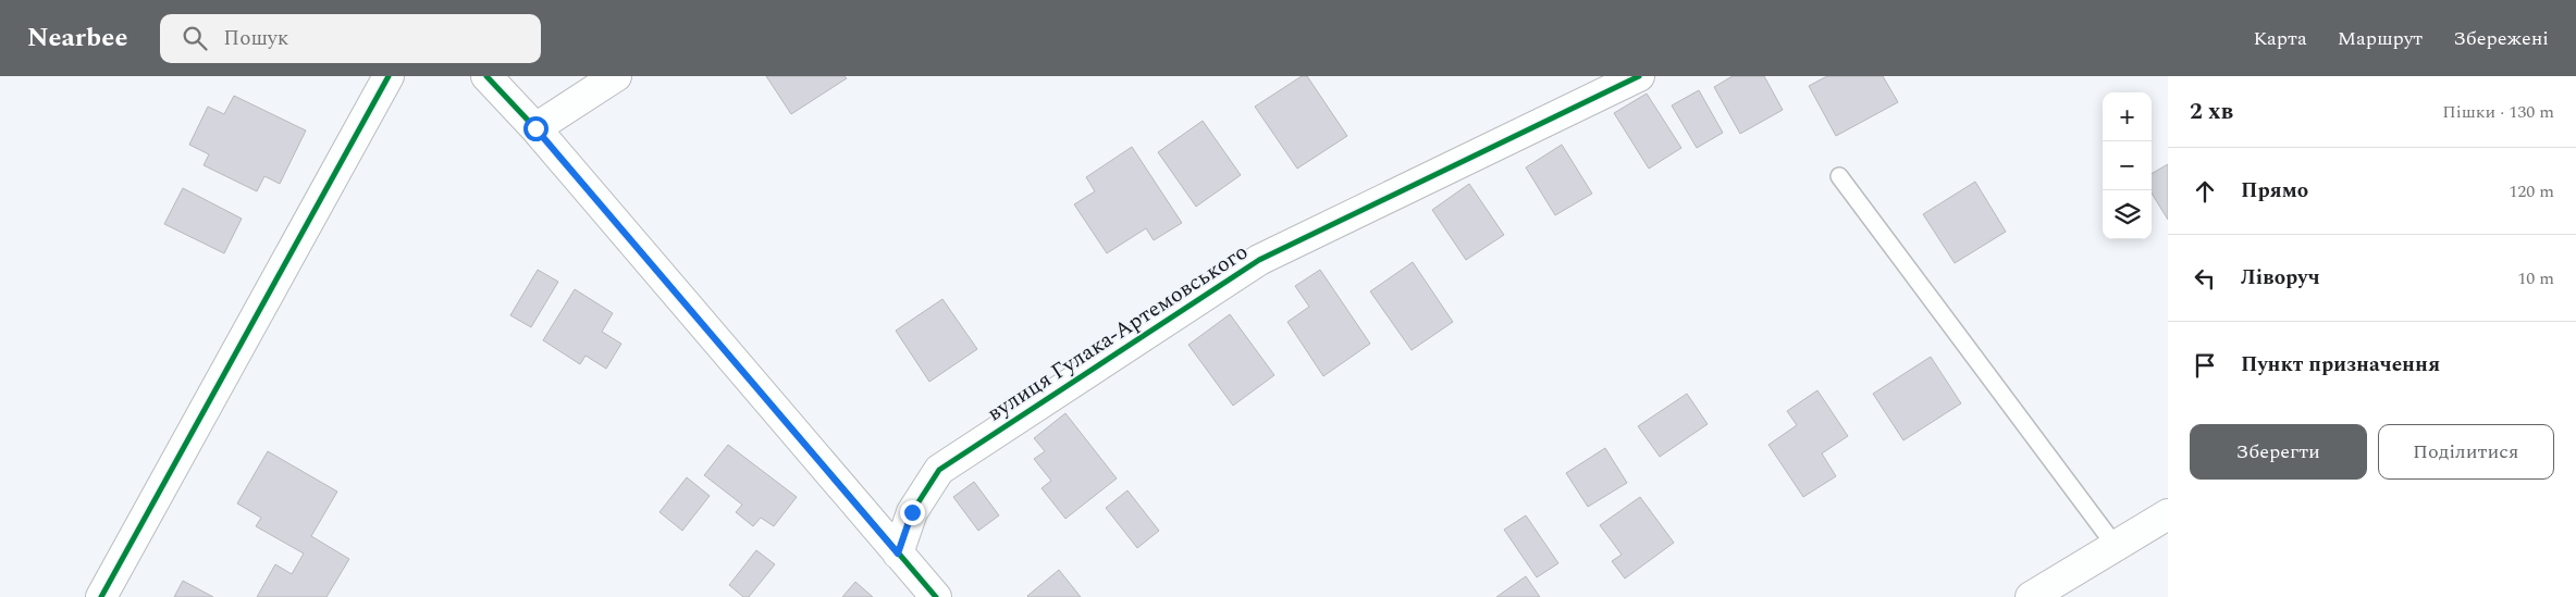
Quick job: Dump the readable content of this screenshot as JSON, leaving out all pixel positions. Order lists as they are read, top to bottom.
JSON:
{
  "streets": {
    "street": ["вулиця Гулака-Артемовського"]
  },
  "page": {
    "header": "Nearbee",
    "search": "Пошук",
    "nav": ["Карта", "Маршрут", "Збережені"],
    "heading": ["2 хв", "Пішки · 130 m"],
    "map_buttons": ["+", "−"],
    "list": [
      ["Прямо", "120 m"],
      ["Ліворуч", "10 m"],
      "Пункт призначення"
    ],
    "buttons": ["Зберегти", "Поділитися"]
  }
}
